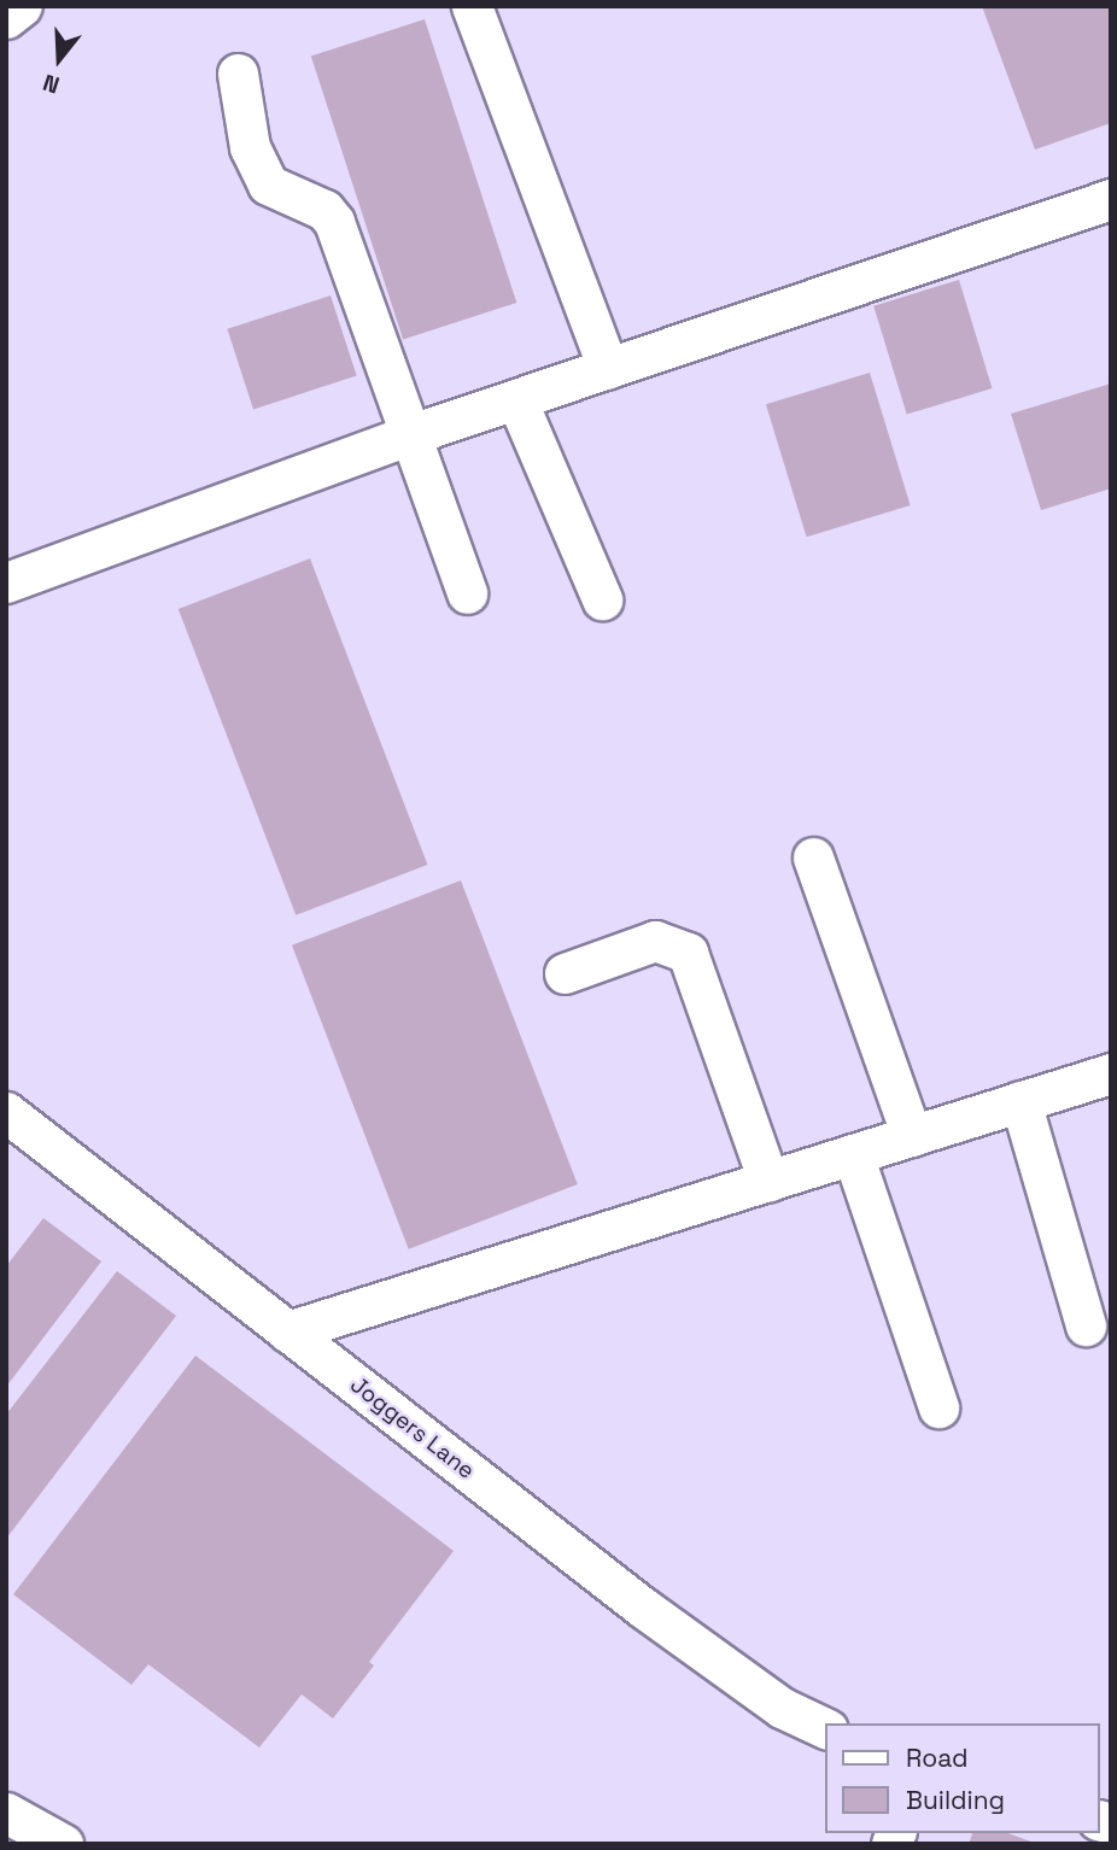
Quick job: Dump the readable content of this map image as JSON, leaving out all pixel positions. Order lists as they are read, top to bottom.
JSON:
{
  "streets": {
    "street": ["Joggers Lane"]
  },
  "legend": ["Road", "Building"],
  "north": "bottom"
}
